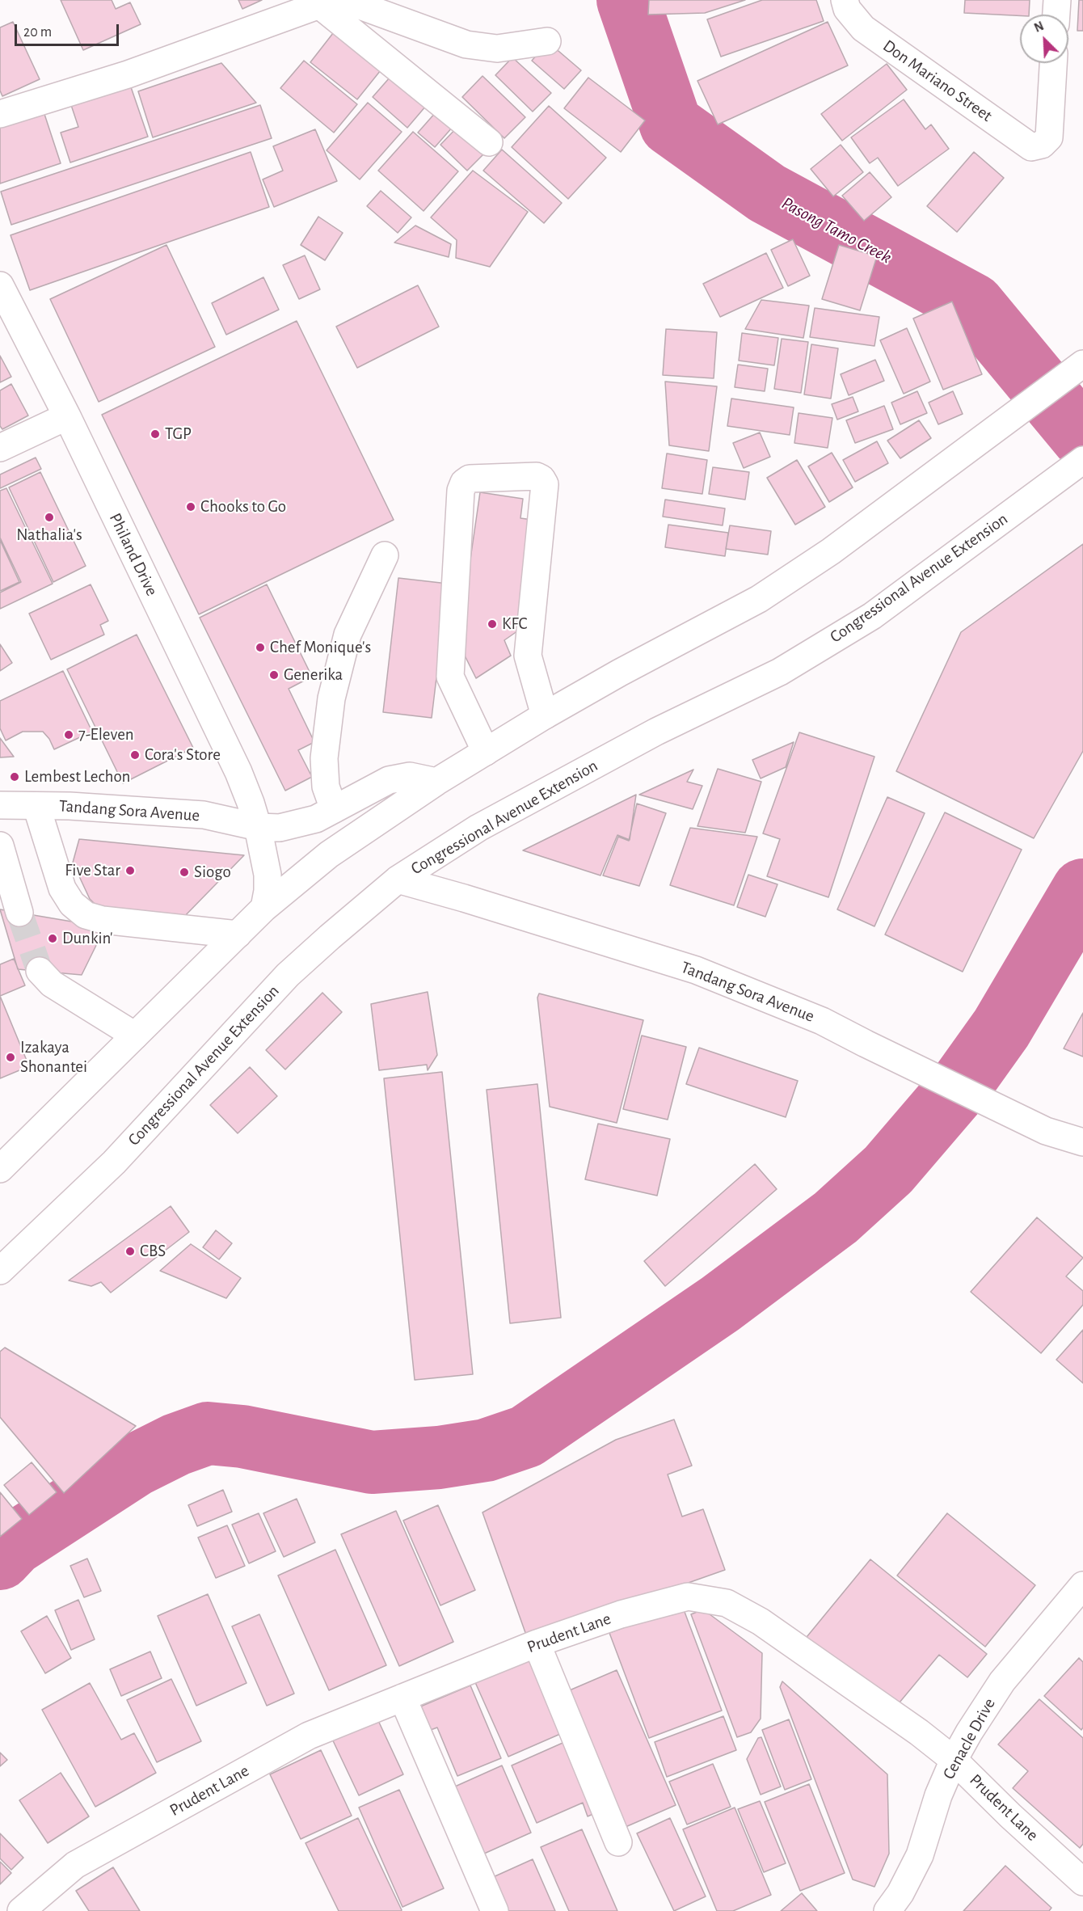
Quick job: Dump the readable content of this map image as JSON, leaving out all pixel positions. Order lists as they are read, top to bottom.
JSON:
{
  "streets": {
    "main road": [
      "Don Mariano Street",
      "Philand Drive",
      "Congressional Avenue Extension",
      "Tandang Sora Avenue",
      "Prudent Lane",
      "Cenacle Drive"
    ]
  },
  "crossings": [
    ["Philand Drive", "Tandang Sora Avenue"],
    ["Congressional Avenue Extension", "Tandang Sora Avenue"],
    ["Prudent Lane", "Cenacle Drive"]
  ],
  "water": ["Pasong Tamo Creek"],
  "places": [
    "TGP",
    "Chooks to Go",
    "Nathalia's",
    "KFC",
    "Chef Monique's",
    "Generika",
    "7-Eleven",
    "Cora's Store",
    "Lembest Lechon",
    "Five Star",
    "Siogo",
    "Dunkin'",
    "Izakaya Shonantei",
    "CBS"
  ],
  "scale_bar": "20 m",
  "north": "top left"
}
